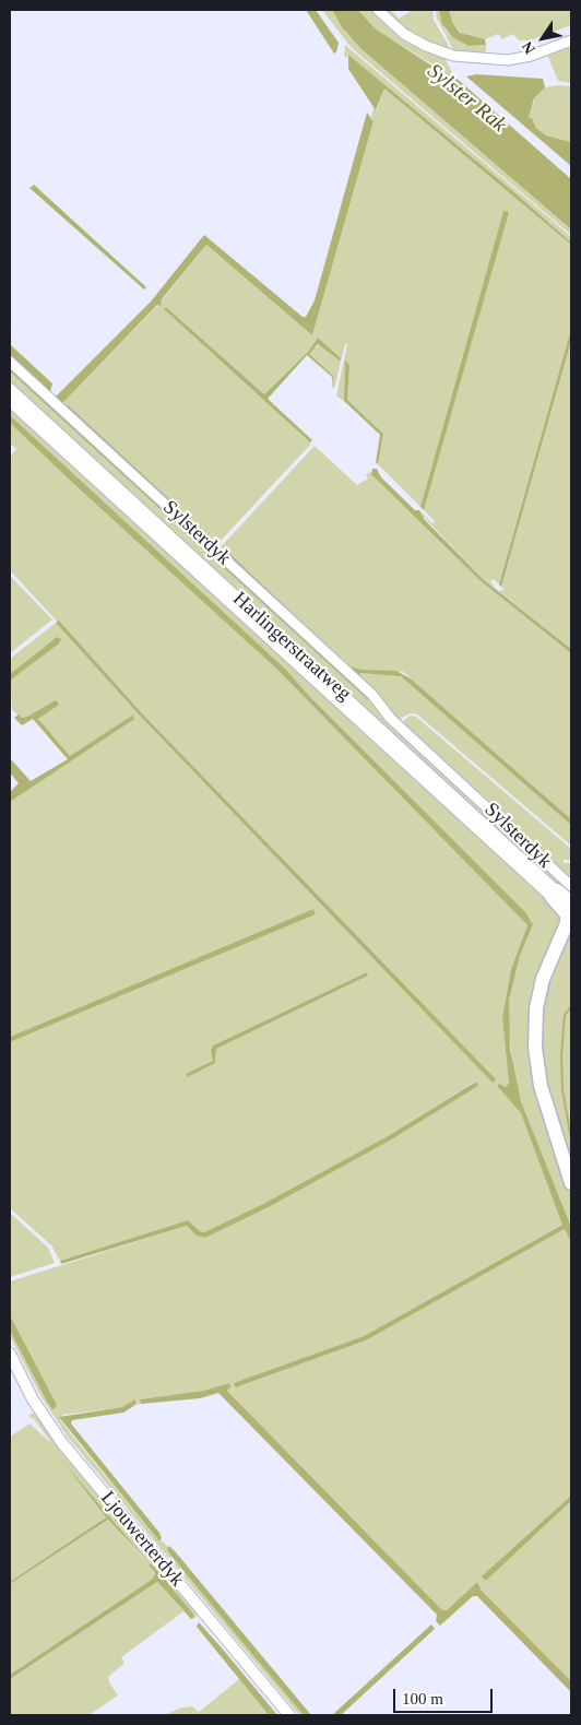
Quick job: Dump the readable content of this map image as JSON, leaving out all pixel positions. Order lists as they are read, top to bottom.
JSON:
{
  "streets": {
    "main road": ["Harlingerstraatweg", "Ljouwerterdyk"],
    "street": ["Sylsterdyk"]
  },
  "water": ["Sylster Rak"],
  "scale_bar": "100 m",
  "north": "bottom left"
}
